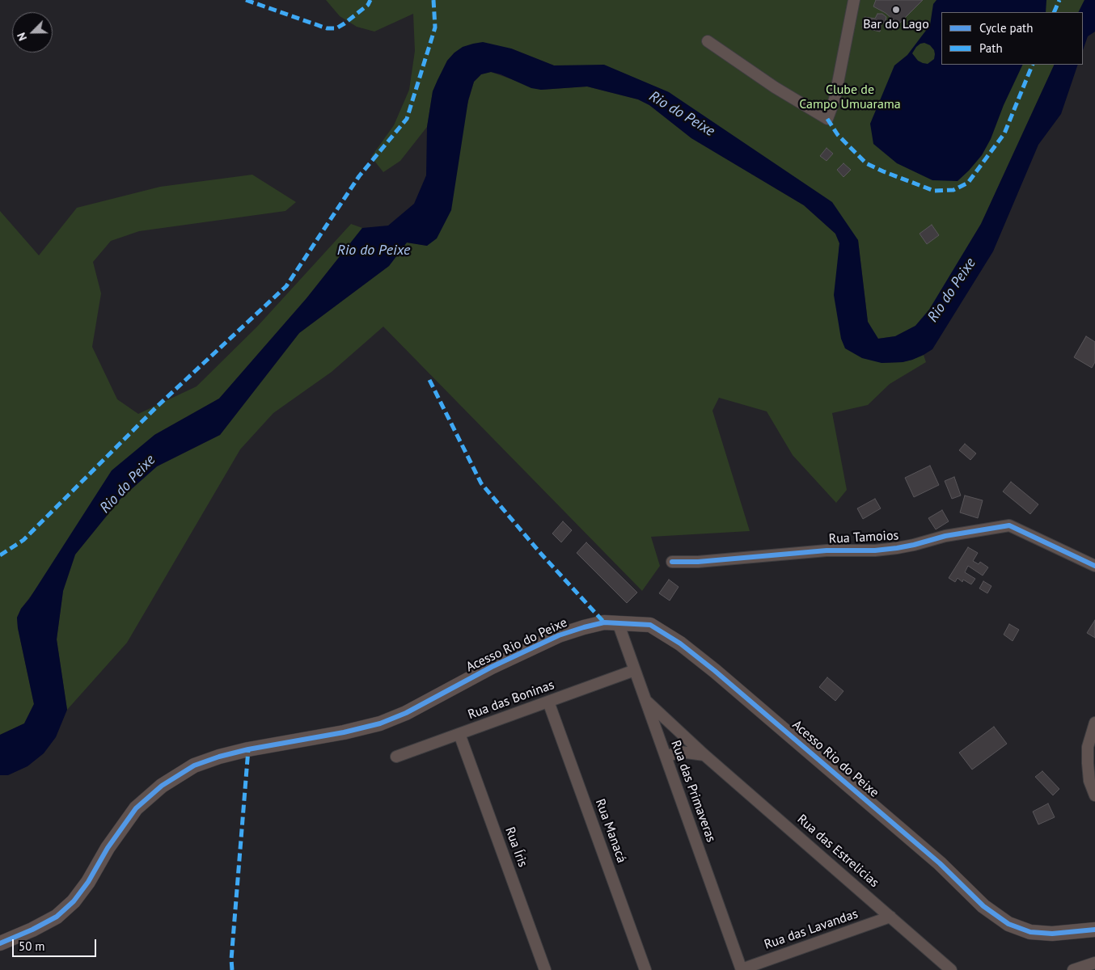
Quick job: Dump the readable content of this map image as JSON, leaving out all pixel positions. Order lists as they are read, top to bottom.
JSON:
{
  "streets": {
    "street": [
      "Rua Tamoios",
      "Acesso Rio do Peixe",
      "Rua das Boninas",
      "Rua das Primaveras",
      "Rua Manacá",
      "Rua Íris",
      "Rua das Estrelicias",
      "Rua das Lavandas"
    ]
  },
  "crossings": [
    ["Acesso Rio do Peixe", "Rua das Primaveras"],
    ["Rua das Boninas", "Rua das Primaveras"],
    ["Rua das Boninas", "Rua Manacá"],
    ["Rua das Boninas", "Rua Íris"],
    ["Rua das Primaveras", "Rua das Estrelicias"],
    ["Rua das Primaveras", "Rua das Lavandas"],
    ["Rua das Estrelicias", "Rua das Lavandas"]
  ],
  "water": ["Rio do Peixe"],
  "parks": ["Clube de Campo Umuarama"],
  "places": ["Bar do Lago"],
  "legend": ["Cycle path", "Path"],
  "scale_bar": "50 m",
  "north": "bottom left"
}
